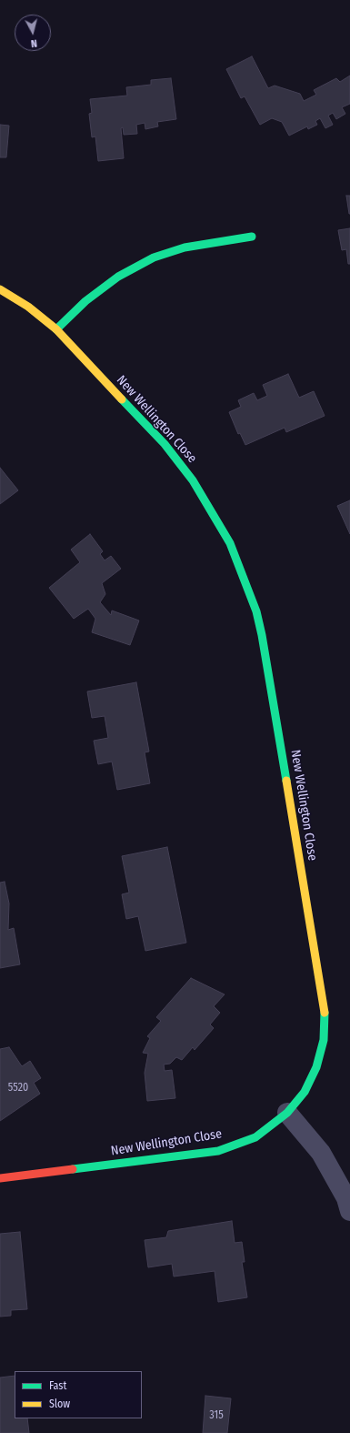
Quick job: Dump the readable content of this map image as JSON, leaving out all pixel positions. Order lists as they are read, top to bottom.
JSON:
{
  "streets": {
    "street": ["New Wellington Close"]
  },
  "house_numbers": ["5520", "315"],
  "legend": ["Fast", "Slow"],
  "north": "bottom"
}
